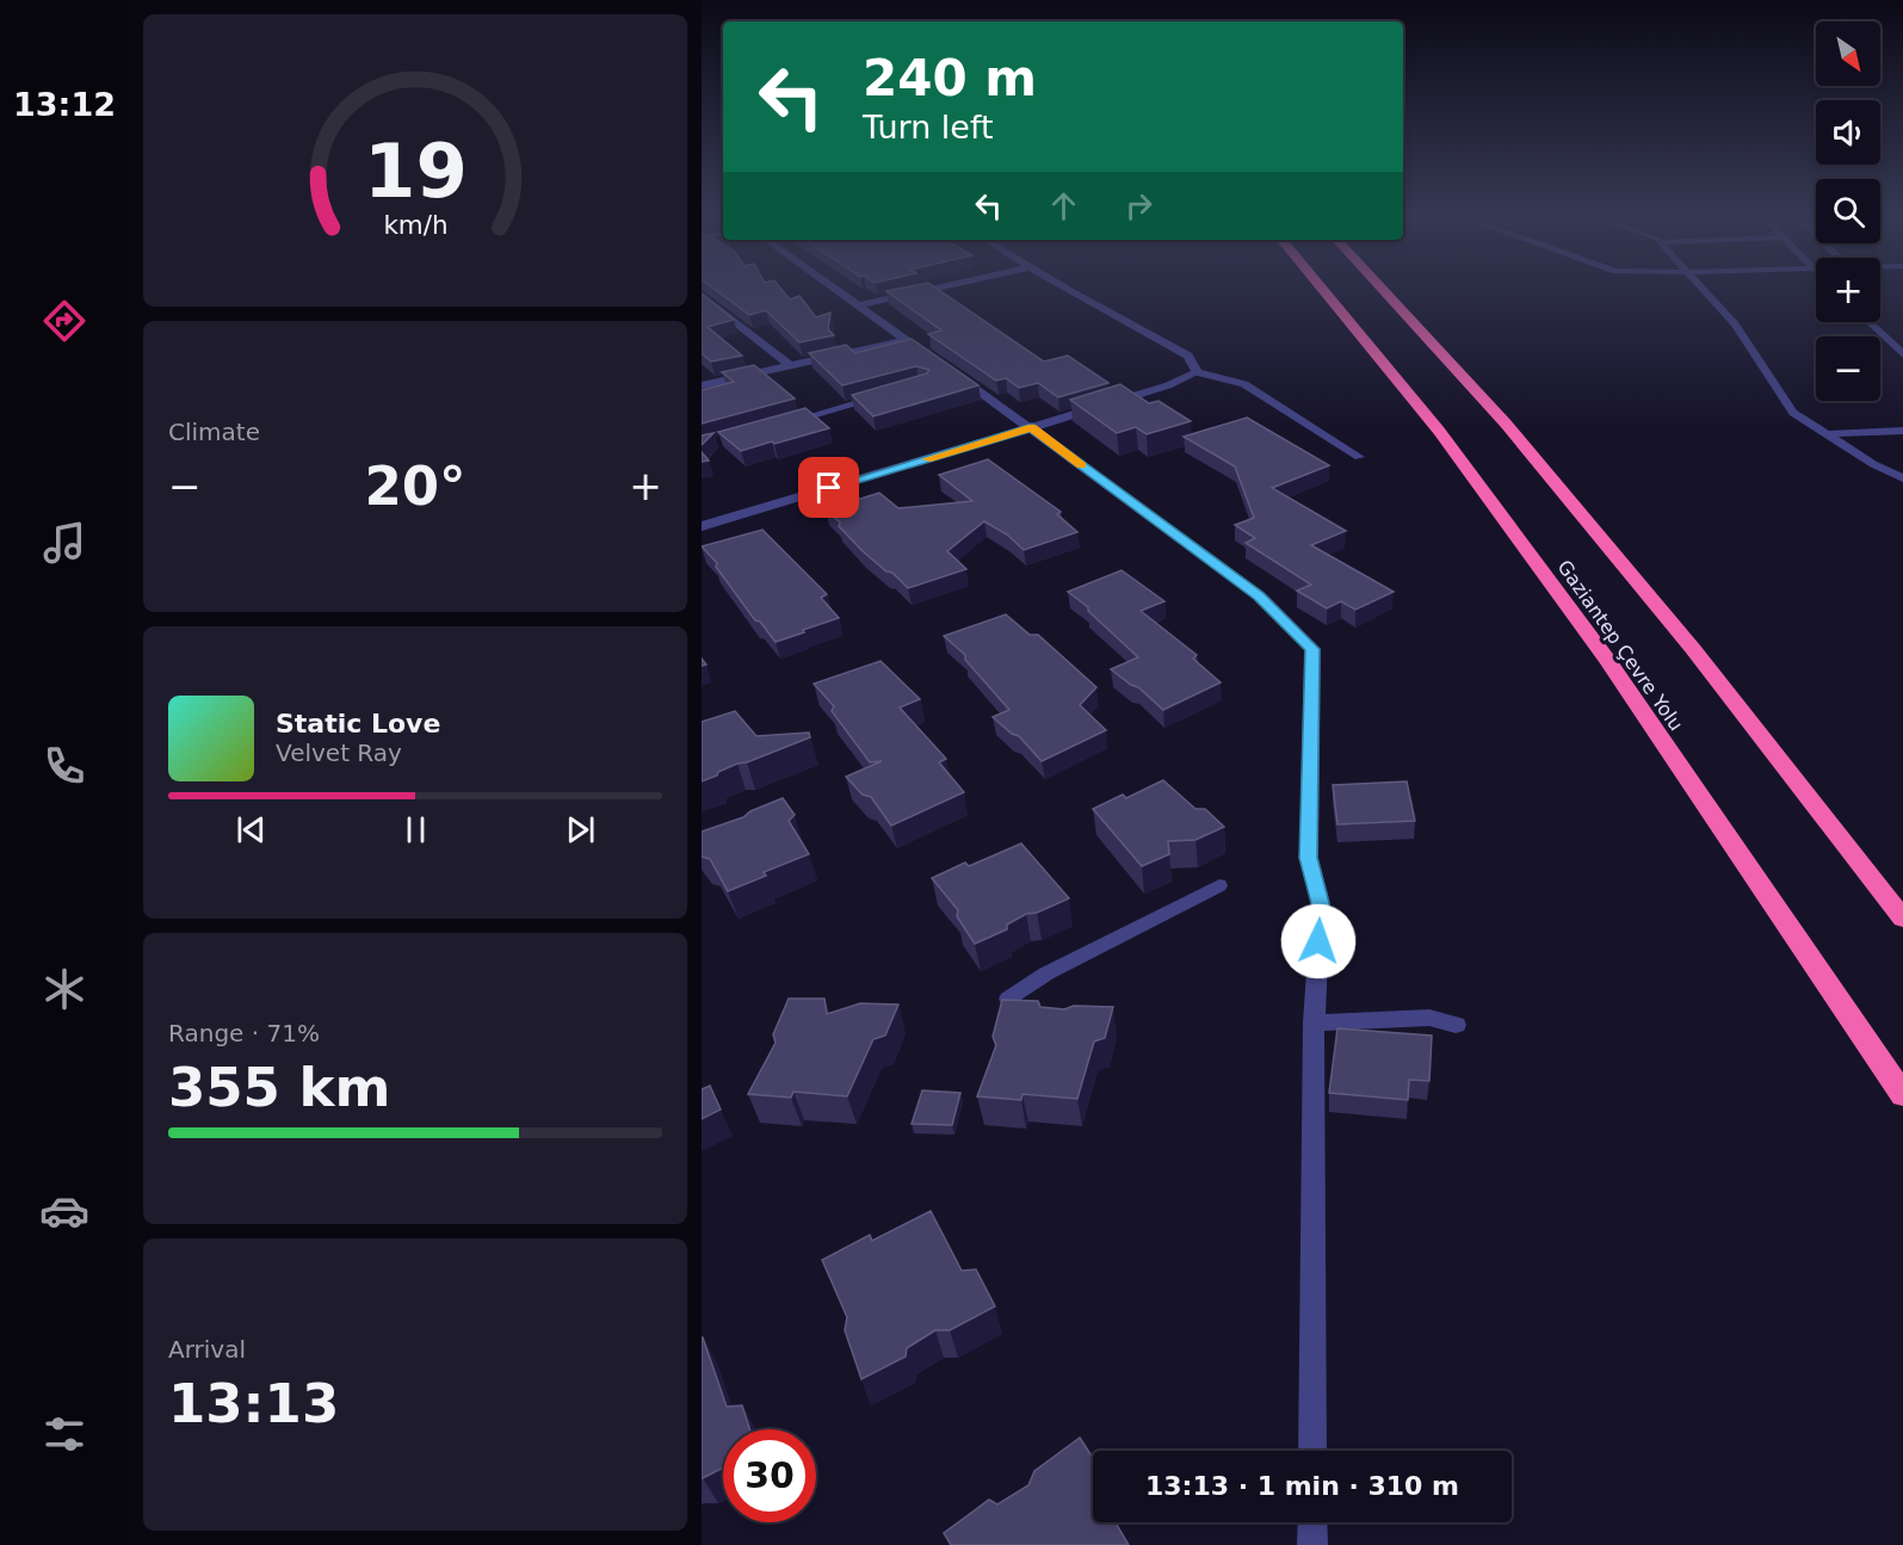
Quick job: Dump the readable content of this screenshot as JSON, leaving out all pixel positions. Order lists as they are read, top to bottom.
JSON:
{
  "streets": {
    "highway": ["Gaziantep Çevre Yolu"]
  },
  "north": "bottom right",
  "page": {
    "tabs": "13:12",
    "map_buttons": ["+", "−"],
    "turn": ["240 m", "Turn left"],
    "tile": [
      "Climate",
      ["Range · 71%", "355 km"],
      ["Arrival", "13:13"]
    ],
    "heat": ["−", "20°", "+"],
    "song": ["Static Love", "Velvet Ray"],
    "limit": "30",
    "trip": "13:13 · 1 min · 310 m",
    "gauge": ["19", "km/h"]
  }
}
